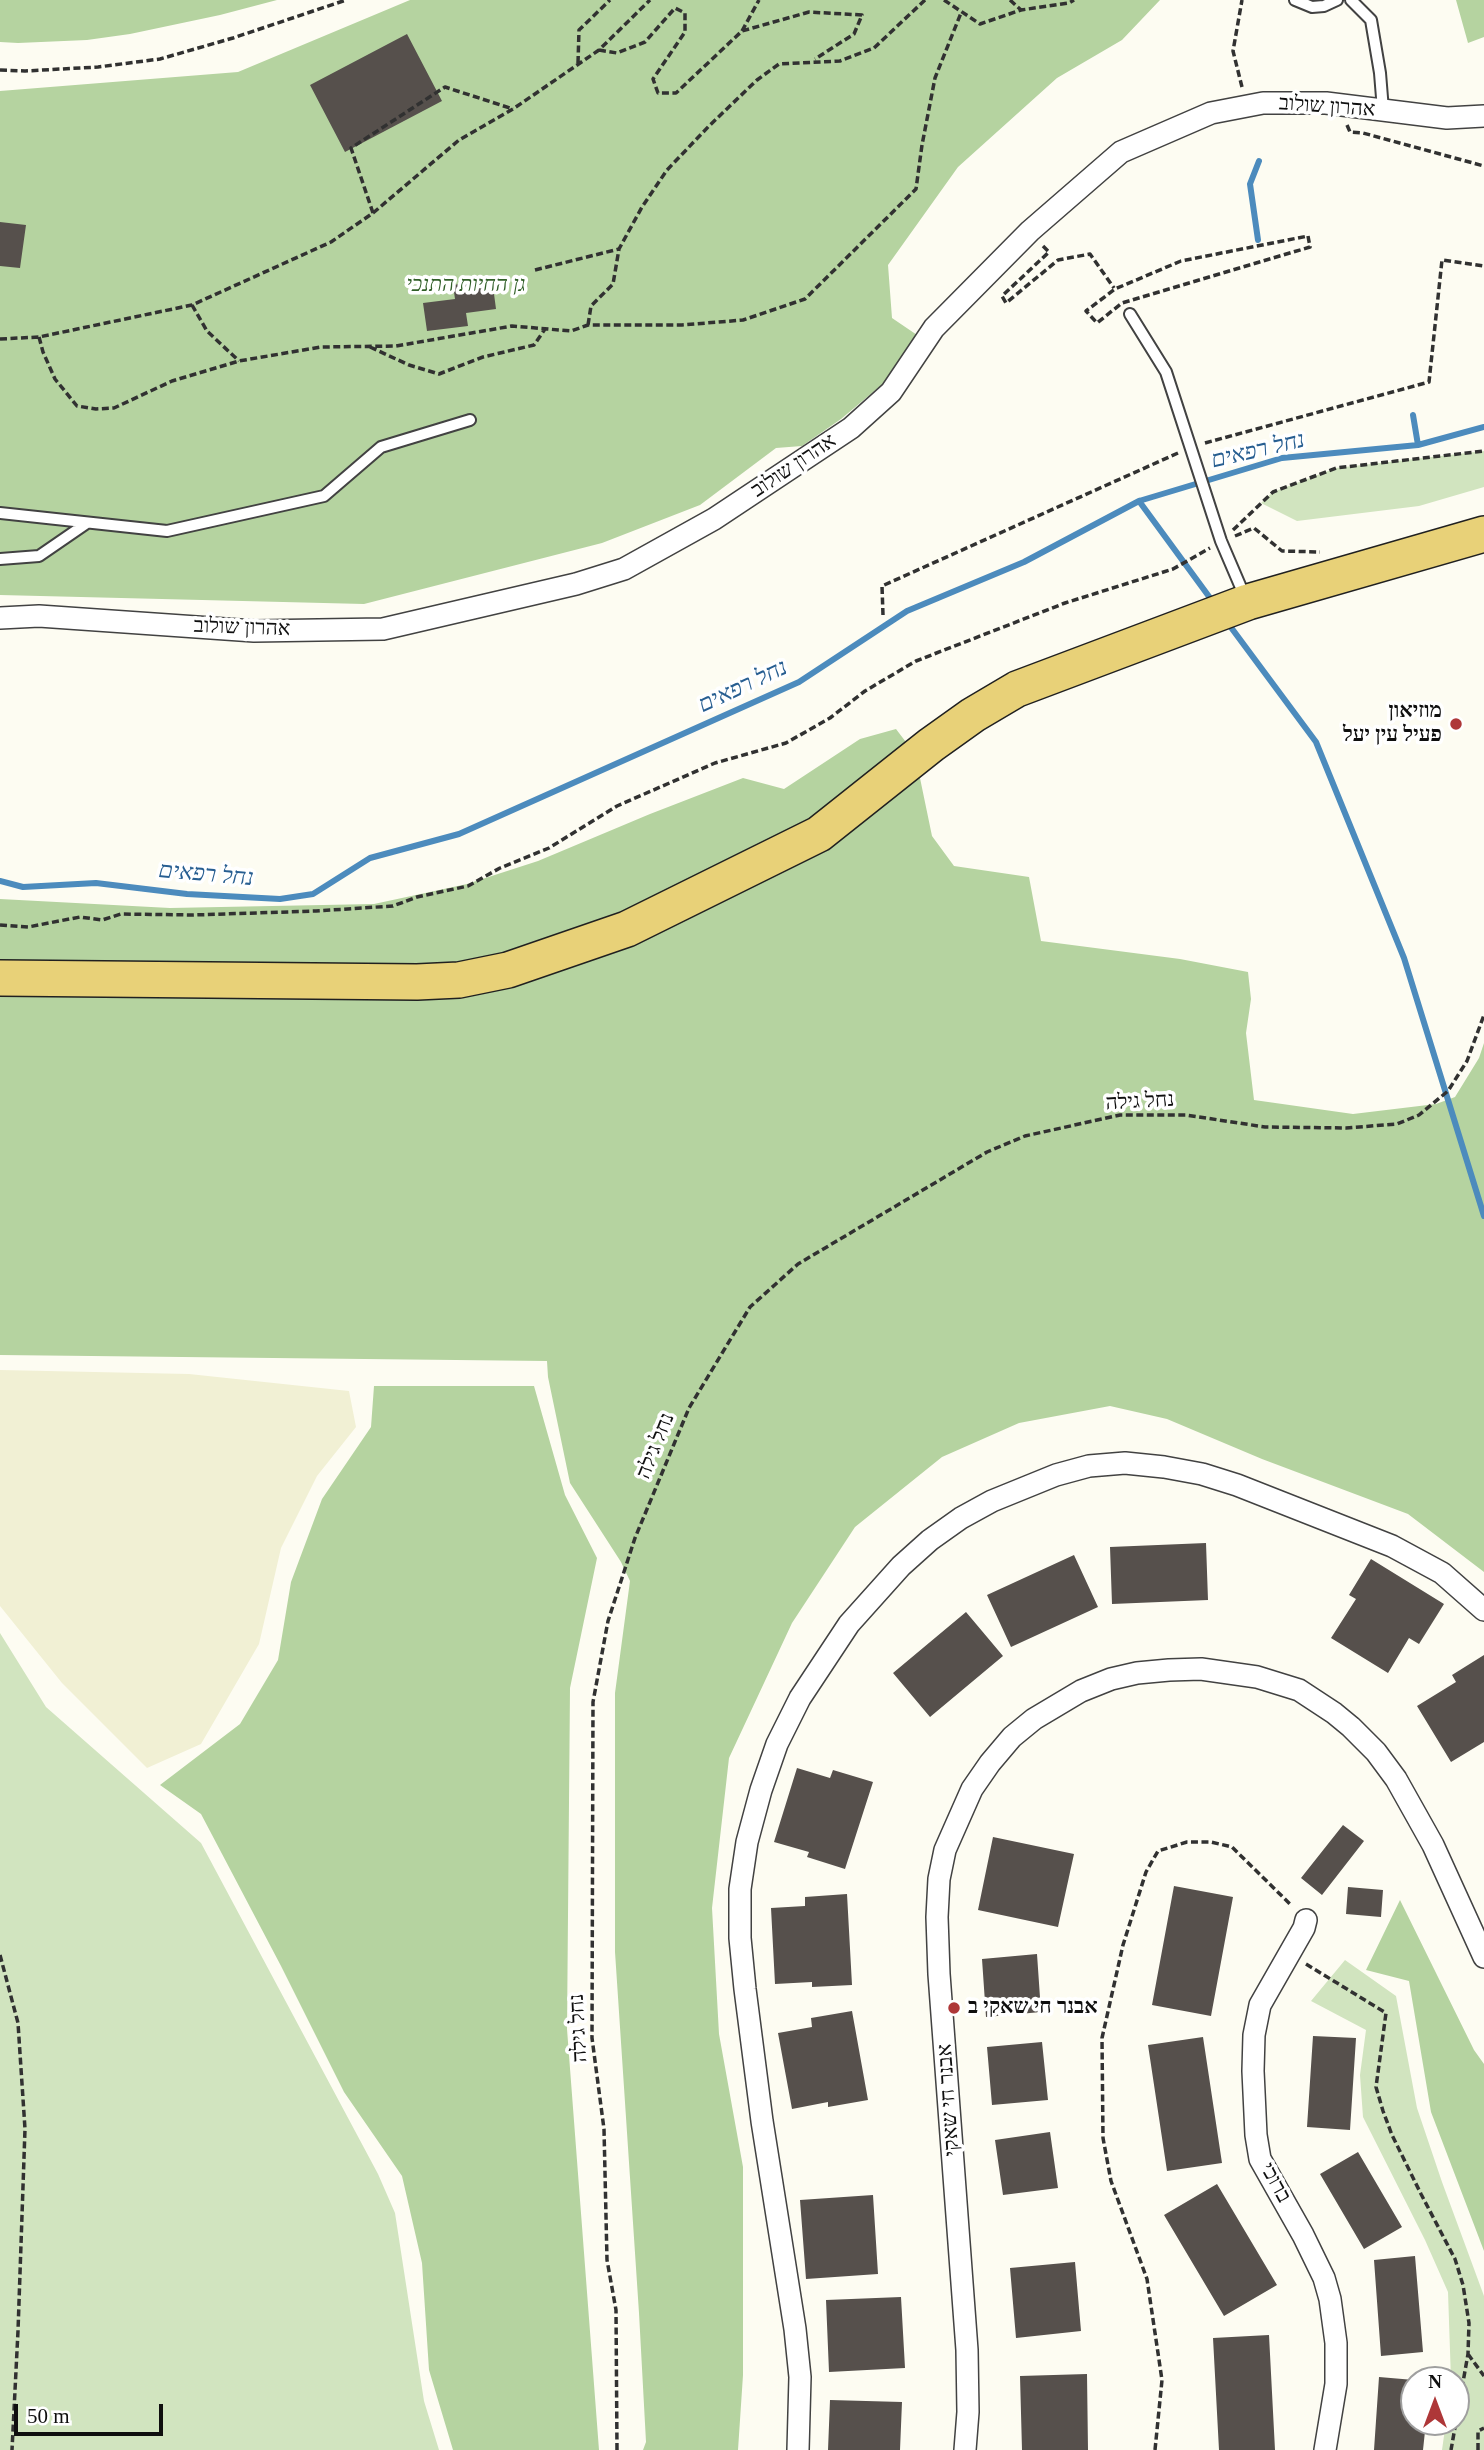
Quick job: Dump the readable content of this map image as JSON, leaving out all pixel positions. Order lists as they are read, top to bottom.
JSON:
{
  "streets": {
    "street": ["אהרון שולוב", "אבנר חי שאקי", "ברוכי"],
    "path": ["נחל גילה"]
  },
  "water": ["נחל רפאים"],
  "parks": ["גן החיות התנכי"],
  "places": ["מוזיאון פעיל עין יעל", "אבנר חי שאקי ב"],
  "scale_bar": "50 m",
  "north": "top"
}
